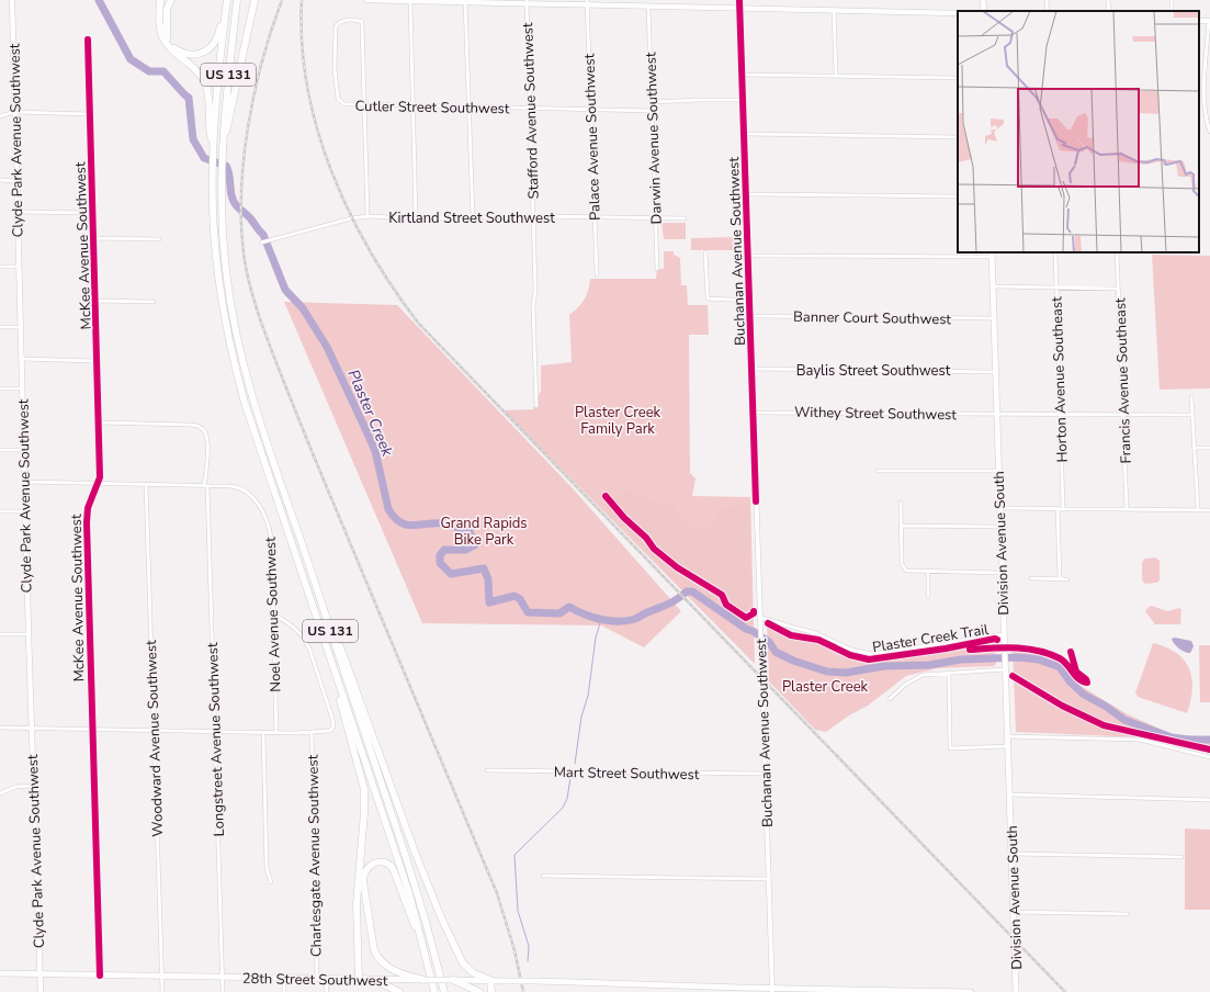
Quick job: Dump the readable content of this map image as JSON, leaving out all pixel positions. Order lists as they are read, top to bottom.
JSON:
{
  "streets": {
    "highway": ["US 131"],
    "main road": ["Clyde Park Avenue Southwest", "Division Avenue South", "28th Street Southwest"],
    "street": [
      "Cutler Street Southwest",
      "Stafford Avenue Southwest",
      "Palace Avenue Southwest",
      "Darwin Avenue Southwest",
      "Kirtland Street Southwest",
      "McKee Avenue Southwest",
      "Buchanan Avenue Southwest",
      "Banner Court Southwest",
      "Baylis Street Southwest",
      "Horton Avenue Southeast",
      "Francis Avenue Southeast",
      "Withey Street Southwest",
      "Noel Avenue Southwest",
      "Woodward Avenue Southwest",
      "Longstreet Avenue Southwest",
      "Mart Street Southwest",
      "Charlesgate Avenue Southwest"
    ],
    "cycle path": ["Plaster Creek Trail"]
  },
  "crossings": [
    ["Cutler Street Southwest", "Stafford Avenue Southwest"],
    ["Cutler Street Southwest", "Palace Avenue Southwest"],
    ["Cutler Street Southwest", "Darwin Avenue Southwest"],
    ["Stafford Avenue Southwest", "Kirtland Street Southwest"],
    ["Palace Avenue Southwest", "Kirtland Street Southwest"],
    ["Darwin Avenue Southwest", "Kirtland Street Southwest"],
    ["Clyde Park Avenue Southwest", "Noel Avenue Southwest"],
    ["Clyde Park Avenue Southwest", "28th Street Southwest"],
    ["McKee Avenue Southwest", "Noel Avenue Southwest"],
    ["McKee Avenue Southwest", "Longstreet Avenue Southwest"],
    ["McKee Avenue Southwest", "28th Street Southwest"],
    ["Buchanan Avenue Southwest", "Banner Court Southwest"],
    ["Buchanan Avenue Southwest", "Baylis Street Southwest"],
    ["Buchanan Avenue Southwest", "Withey Street Southwest"],
    ["Buchanan Avenue Southwest", "Mart Street Southwest"],
    ["Buchanan Avenue Southwest", "28th Street Southwest"],
    ["Banner Court Southwest", "Division Avenue South"],
    ["Baylis Street Southwest", "Division Avenue South"],
    ["Horton Avenue Southeast", "Withey Street Southwest"],
    ["Francis Avenue Southeast", "Withey Street Southwest"],
    ["Withey Street Southwest", "Division Avenue South"],
    ["Noel Avenue Southwest", "Woodward Avenue Southwest"],
    ["Noel Avenue Southwest", "Longstreet Avenue Southwest"],
    ["Woodward Avenue Southwest", "28th Street Southwest"],
    ["Longstreet Avenue Southwest", "28th Street Southwest"],
    ["Charlesgate Avenue Southwest", "28th Street Southwest"]
  ],
  "water": ["Plaster Creek"],
  "parks": ["Plaster Creek Family Park", "Grand Rapids Bike Park", "Plaster Creek"]
}
